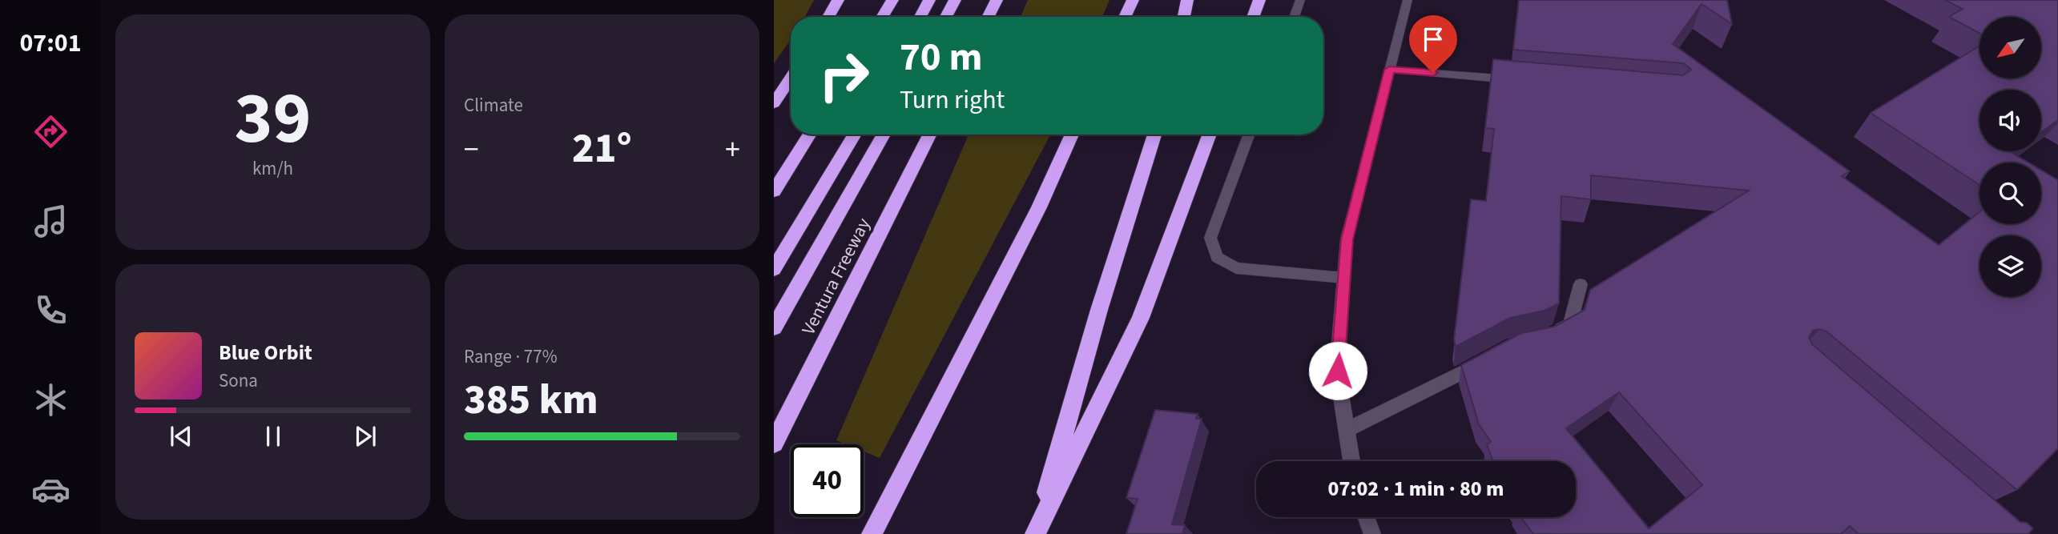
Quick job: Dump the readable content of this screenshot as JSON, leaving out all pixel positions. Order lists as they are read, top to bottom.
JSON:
{
  "streets": {
    "highway": ["Ventura Freeway"]
  },
  "north": "bottom left",
  "page": {
    "tabs": "07:01",
    "tile": [
      ["39", "km/h"],
      "Climate",
      ["Range · 77%", "385 km"]
    ],
    "turn": ["70 m", "Turn right"],
    "heat": ["−", "21°", "+"],
    "song": ["Blue Orbit", "Sona"],
    "limit": "40",
    "trip": "07:02 · 1 min · 80 m"
  }
}
